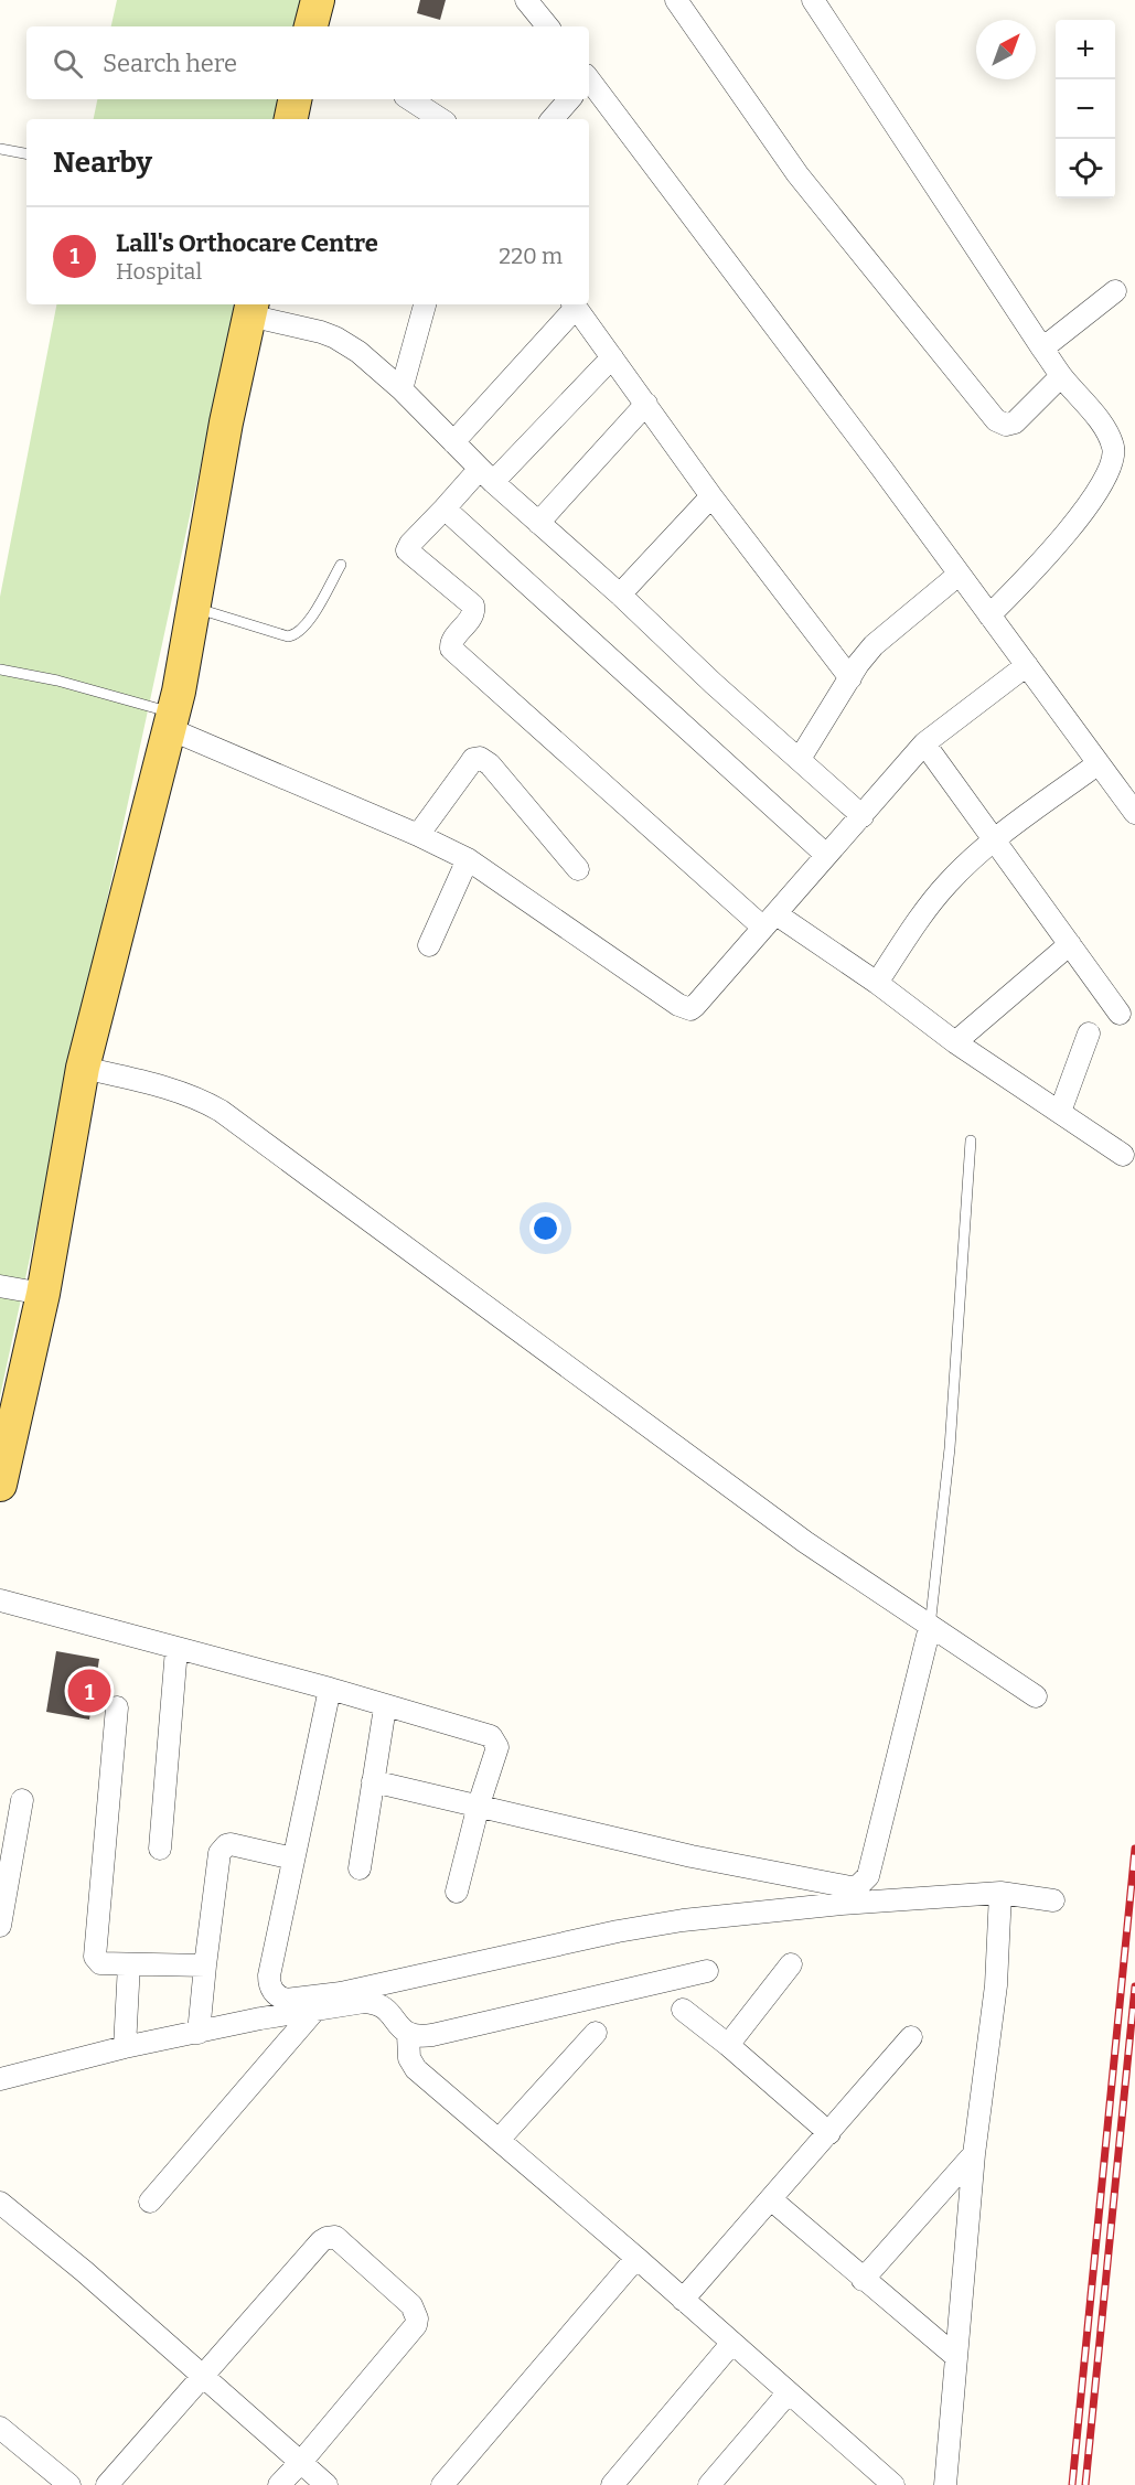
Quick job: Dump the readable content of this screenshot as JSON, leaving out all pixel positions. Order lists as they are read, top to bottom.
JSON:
{
  "north": "top right",
  "page": {
    "map_buttons": ["+", "−"],
    "search": "Search here",
    "heading": "Nearby",
    "list": [
      {
        "mark": "1",
        "name": "Lall's Orthocare Centre",
        "note": "Hospital",
        "value": "220 m"
      }
    ],
    "pins": "1"
  }
}
